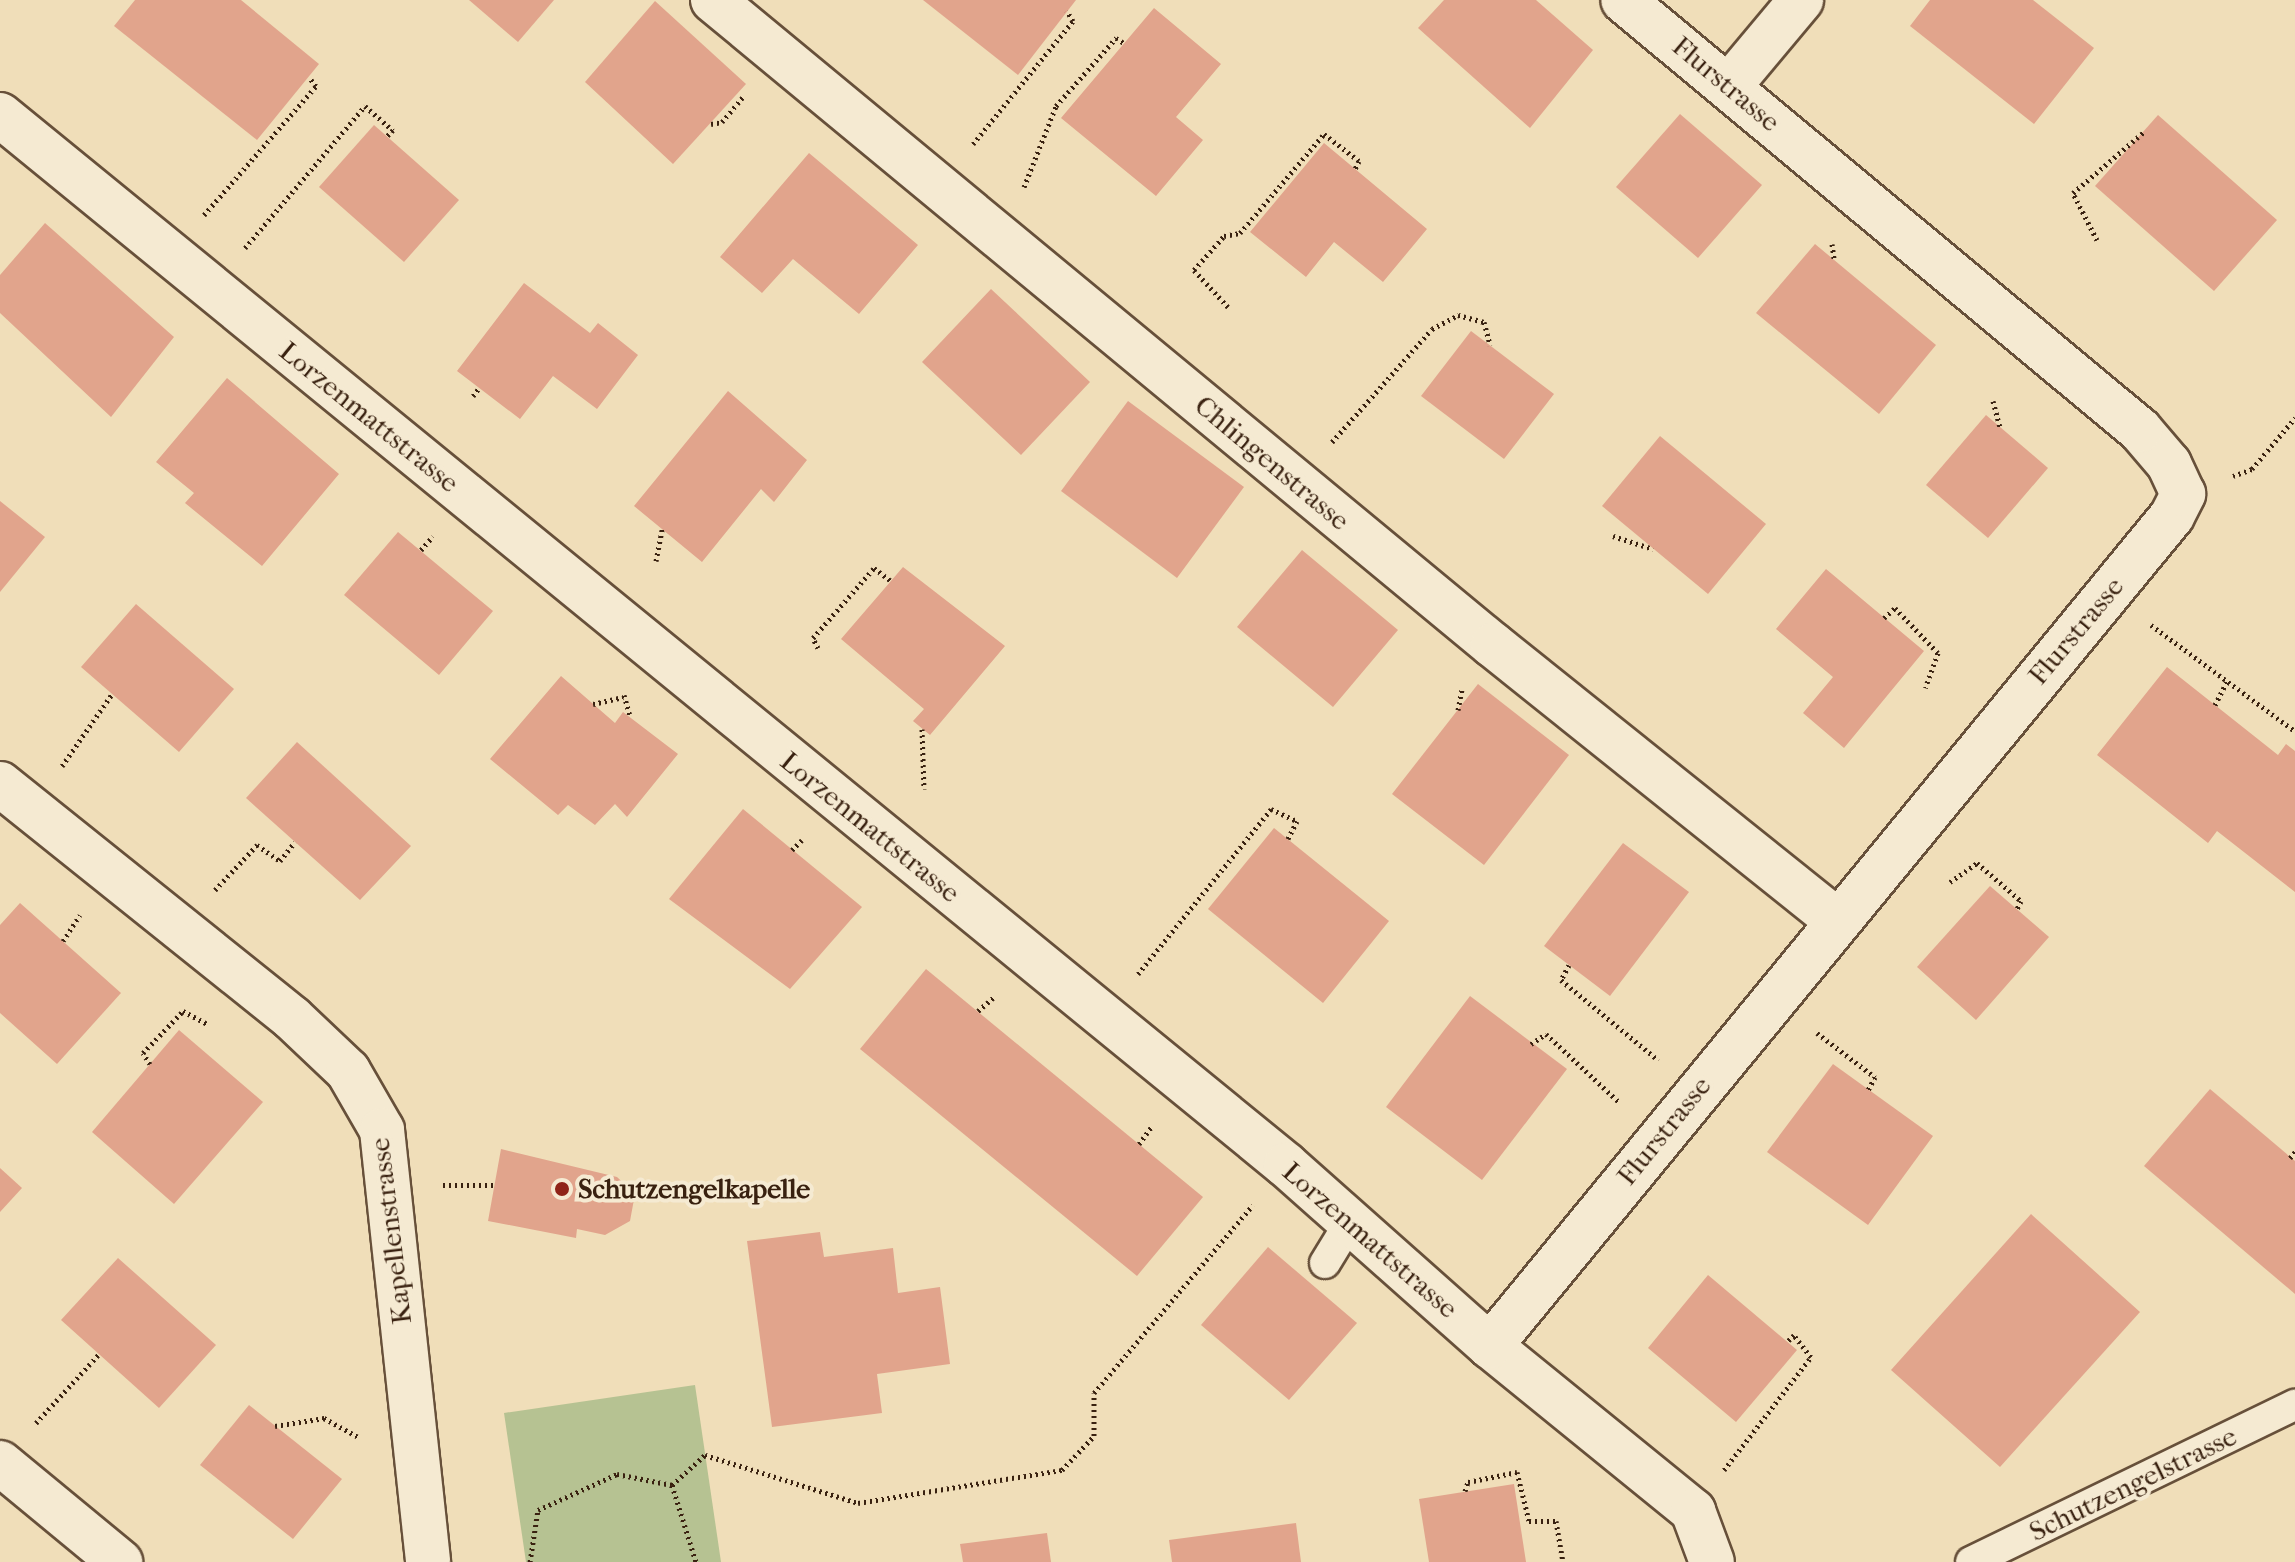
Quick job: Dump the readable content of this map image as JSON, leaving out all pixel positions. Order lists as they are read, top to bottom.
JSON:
{
  "streets": {
    "street": [
      "Flurstrasse",
      "Lorzenmattstrasse",
      "Chlingenstrasse",
      "Kapellenstrasse"
    ],
    "lane": ["Schutzengelstrasse"]
  },
  "crossings": [
    ["Flurstrasse", "Lorzenmattstrasse"],
    ["Flurstrasse", "Chlingenstrasse"]
  ],
  "places": ["Schutzengelkapelle"]
}
